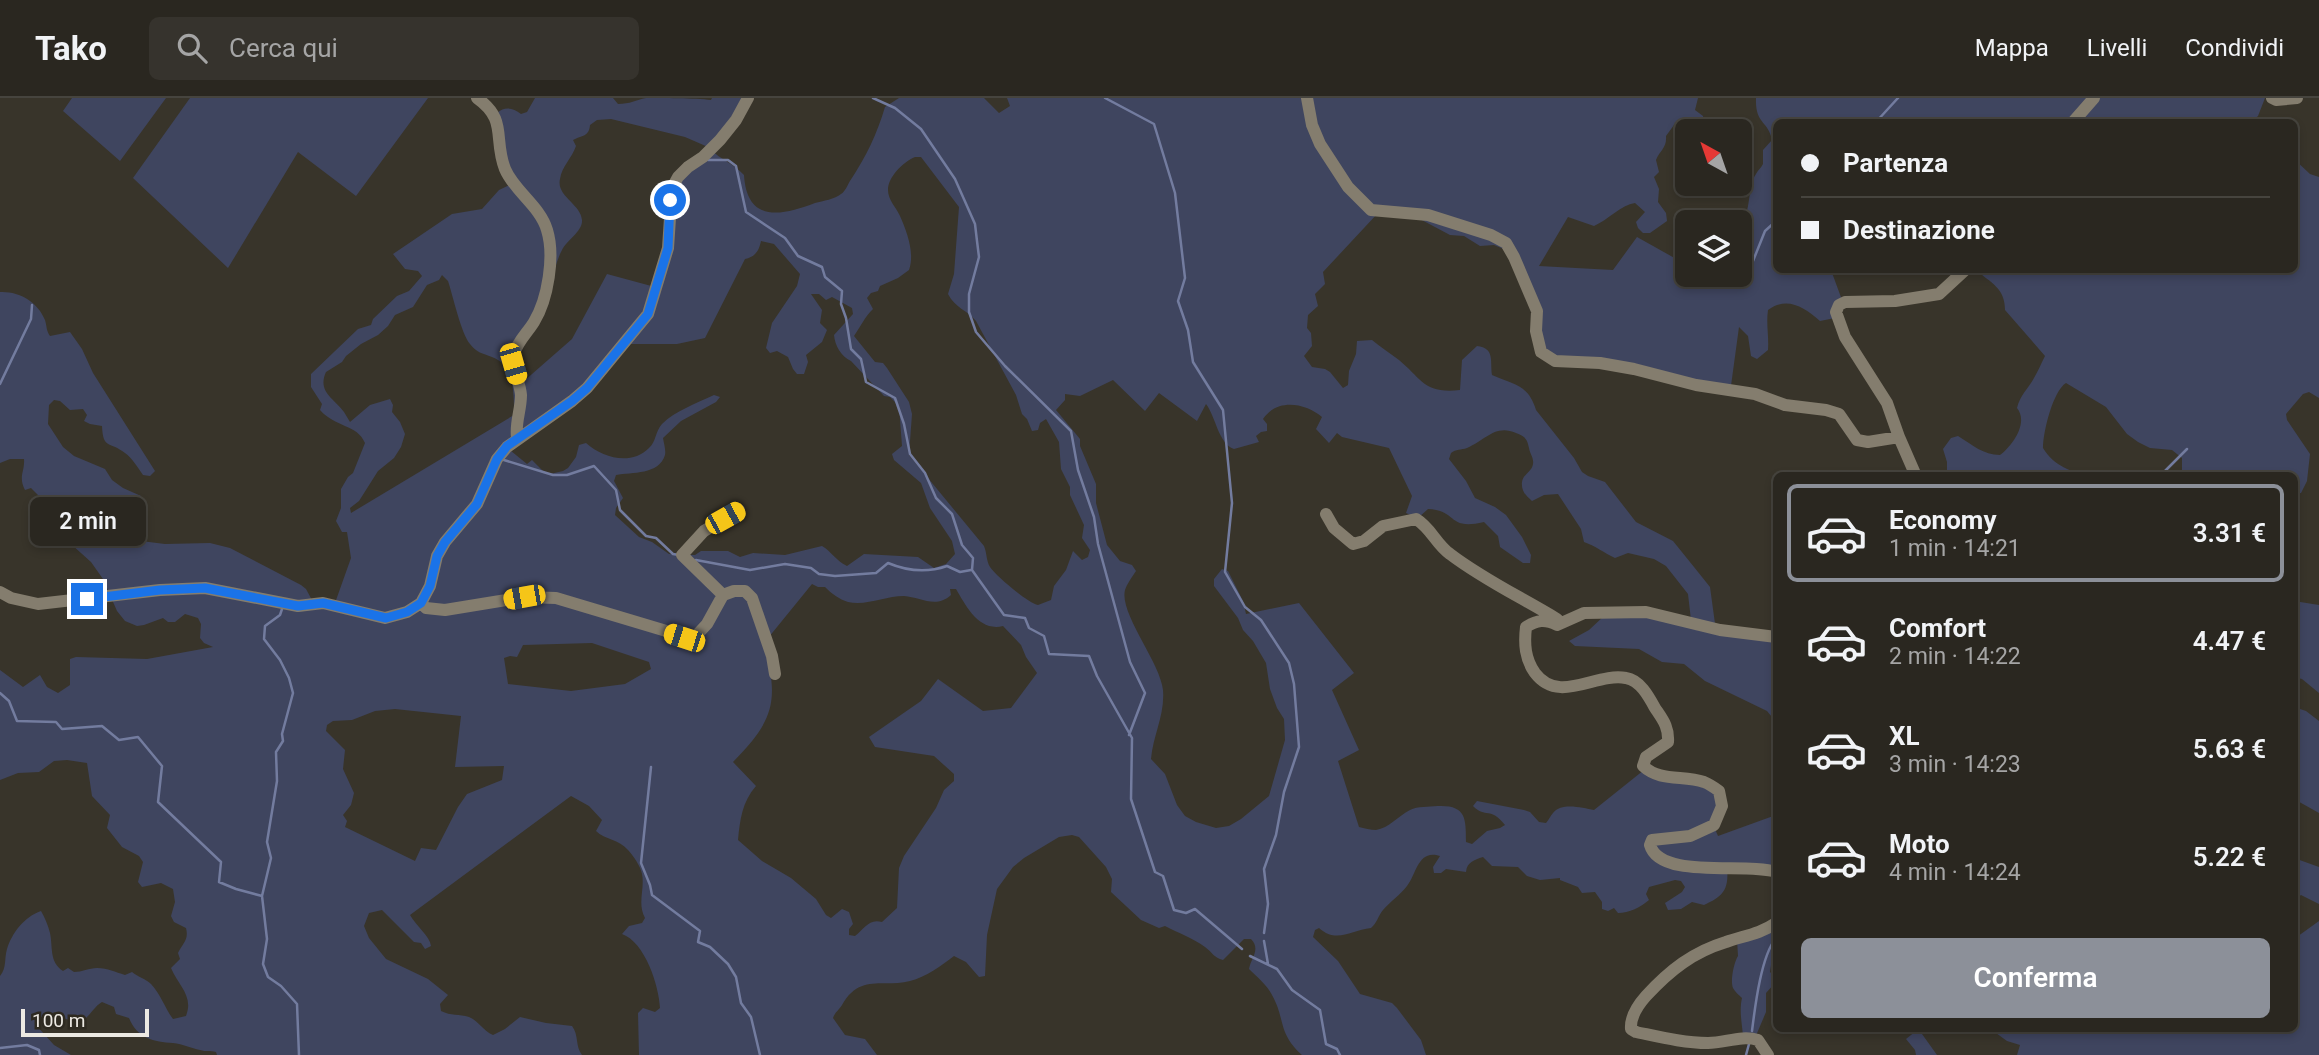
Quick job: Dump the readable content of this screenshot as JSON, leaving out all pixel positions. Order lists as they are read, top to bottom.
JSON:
{
  "scale_bar": "100 m",
  "north": "top left",
  "page": {
    "header": "Tako",
    "search": "Cerca qui",
    "nav": ["Mappa", "Livelli", "Condividi"],
    "banner": ["Partenza", "Destinazione"],
    "list": [
      {
        "name": "Economy",
        "note": "1 min · 14:21",
        "value": "3.31 €"
      },
      {
        "name": "Comfort",
        "note": "2 min · 14:22",
        "value": "4.47 €"
      },
      {
        "name": "XL",
        "note": "3 min · 14:23",
        "value": "5.63 €"
      },
      {
        "name": "Moto",
        "note": "4 min · 14:24",
        "value": "5.22 €"
      }
    ],
    "bubble": "2 min",
    "buttons": "Conferma",
    "scale": "100 m"
  }
}
